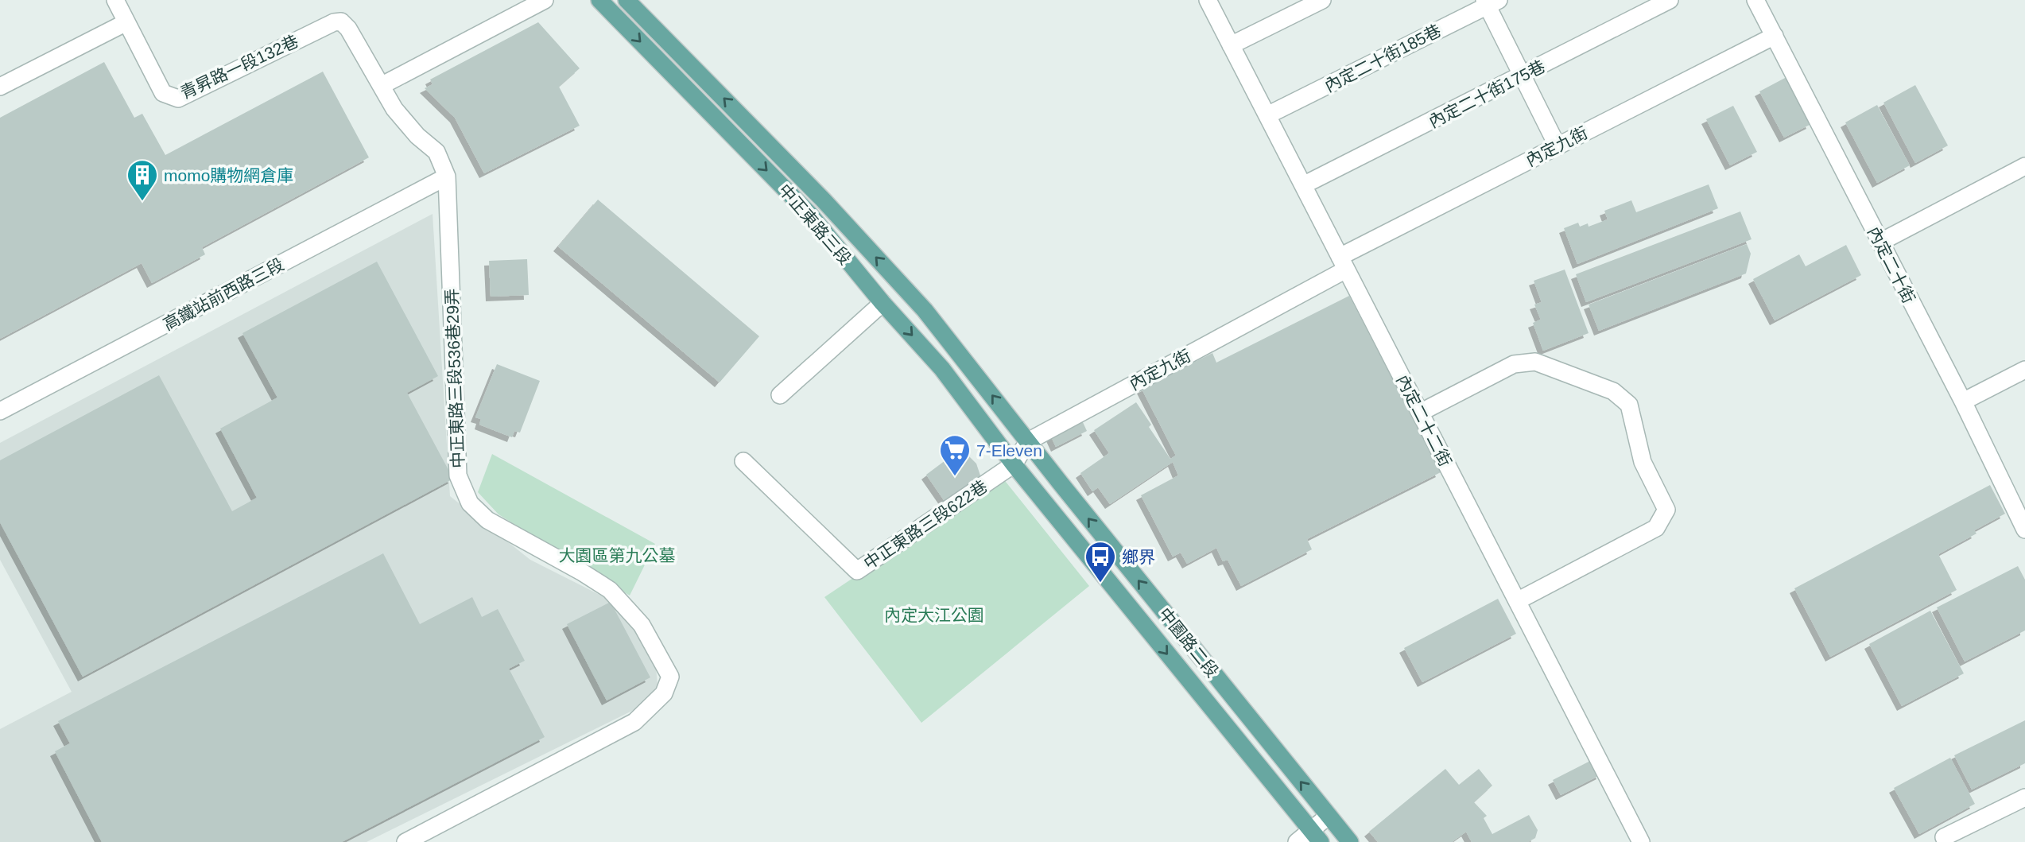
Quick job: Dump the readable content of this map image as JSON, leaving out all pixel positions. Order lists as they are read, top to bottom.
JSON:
{
  "streets": {
    "main road": ["中正東路三段", "中園路二段"],
    "street": [
      "內定二十街185巷",
      "青昇路一段132巷",
      "內定二十街175巷",
      "內定九街",
      "內定二十街",
      "高鐵站前西路三段",
      "中正東路三段536巷29弄",
      "內定二十二街",
      "中正東路三段622巷"
    ]
  },
  "crossings": [
    ["內定二十街185巷", "內定二十二街"],
    ["青昇路一段132巷", "中正東路三段536巷29弄"],
    ["內定二十街175巷", "內定二十二街"],
    ["內定九街", "中正東路三段"],
    ["內定九街", "內定二十街"],
    ["內定九街", "內定二十二街"],
    ["內定九街", "中正東路三段622巷"],
    ["內定九街", "中園路二段"],
    ["中正東路三段", "中正東路三段622巷"],
    ["中正東路三段", "中園路二段"],
    ["高鐵站前西路三段", "中正東路三段536巷29弄"],
    ["中正東路三段622巷", "中園路二段"]
  ],
  "one_way": ["中正東路三段"],
  "parks": ["大園區第九公墓", "內定大江公園"],
  "places": {
    "building": ["momo購物網倉庫"],
    "supermarket": ["7-Eleven"],
    "bus stop": ["鄉界"]
  }
}
